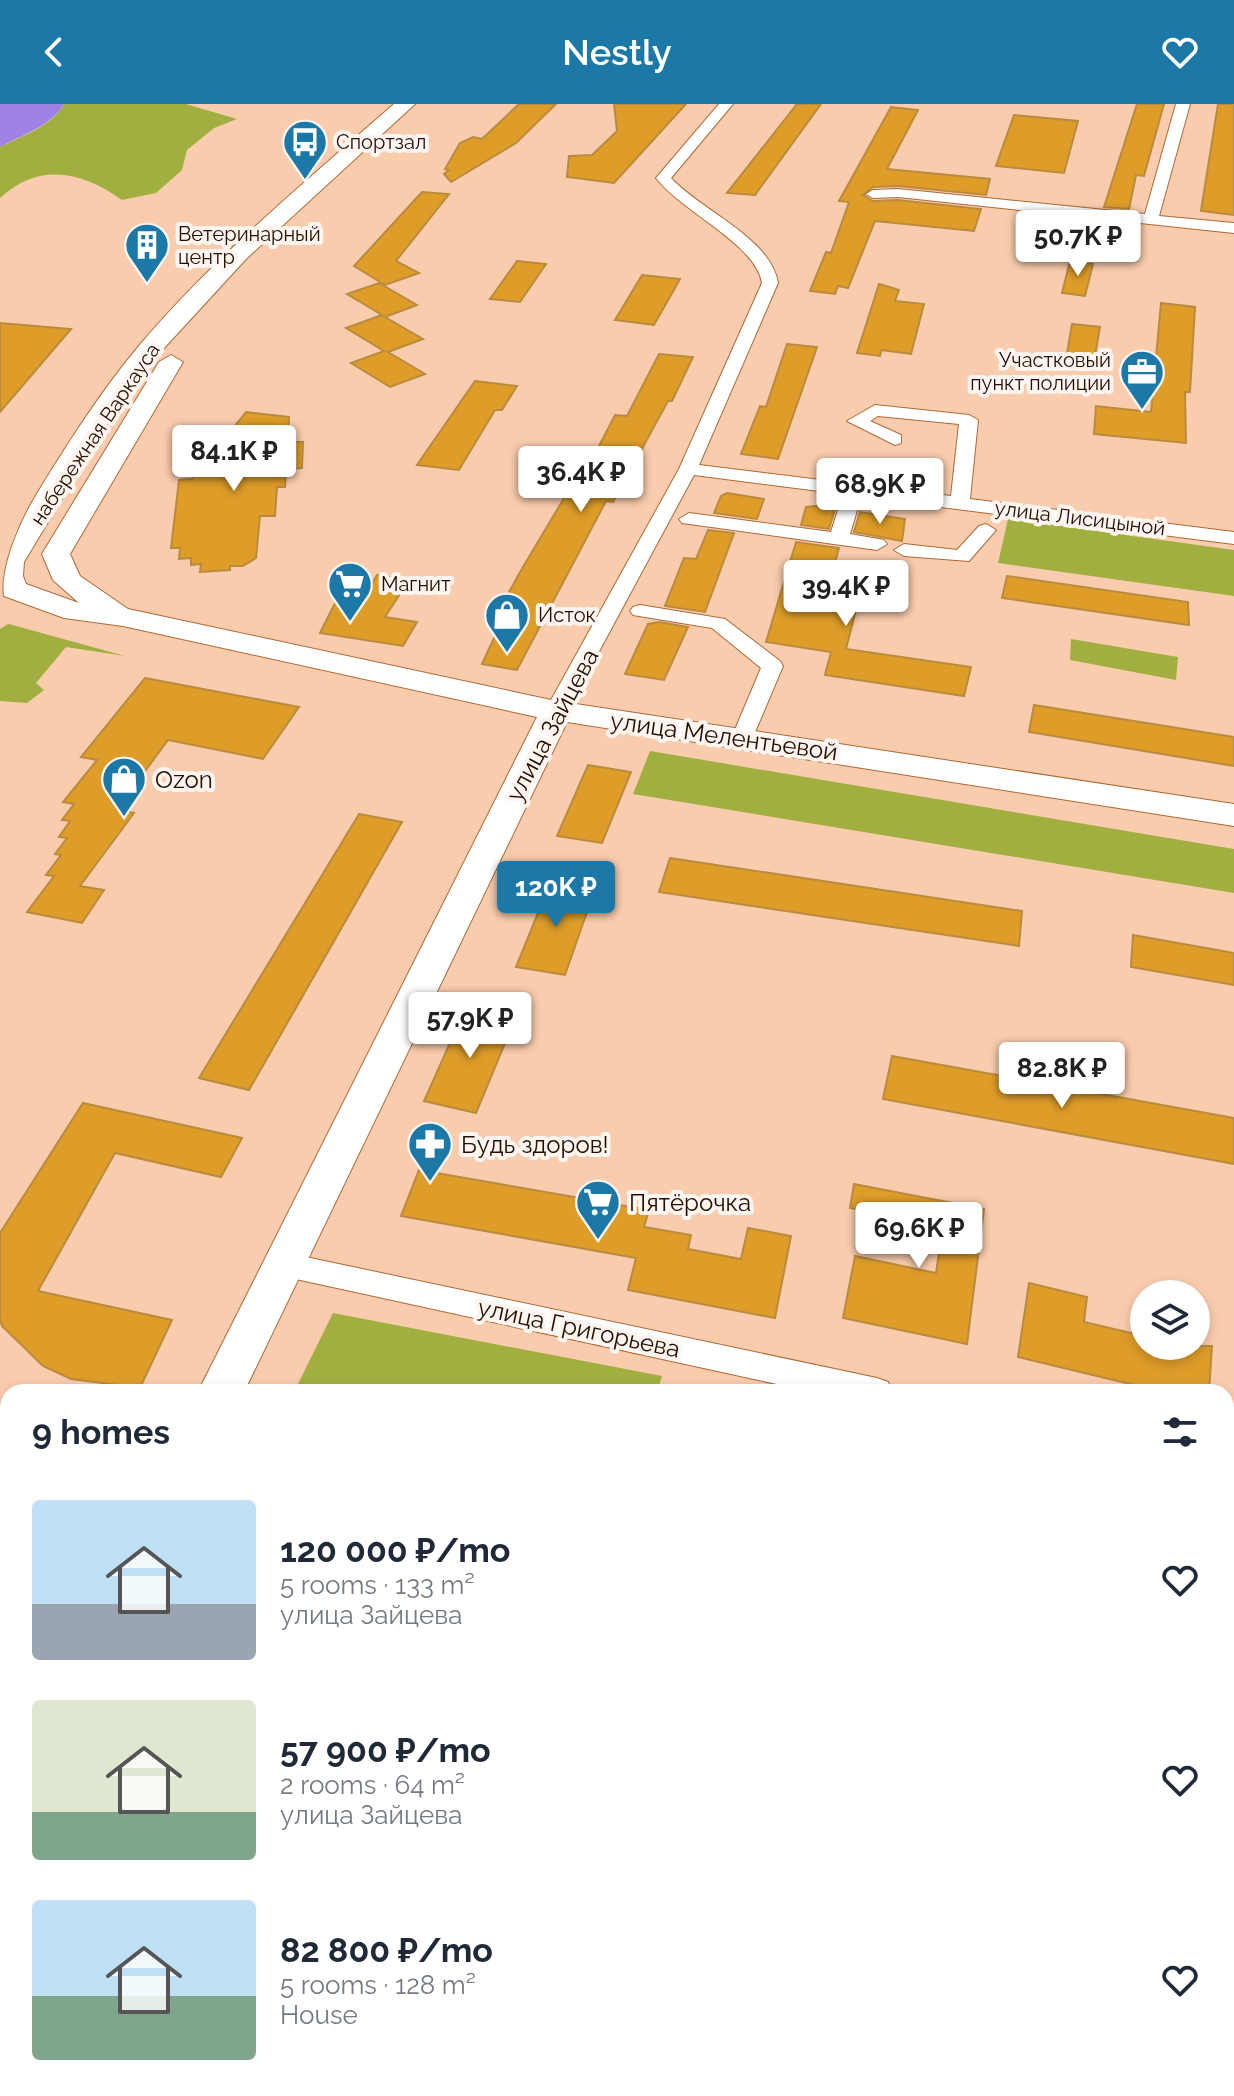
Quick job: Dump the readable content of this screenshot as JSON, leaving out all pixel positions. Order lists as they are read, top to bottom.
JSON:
{
  "streets": {
    "main road": ["набережная Варкауса", "улица Зайцева", "улица Мелентьевой"],
    "street": ["улица Лисицыной", "улица Григорьева"]
  },
  "crossings": [
    ["улица Лисицыной", "улица Зайцева"],
    ["улица Зайцева", "улица Мелентьевой"],
    ["улица Зайцева", "улица Григорьева"]
  ],
  "places": {
    "bus stop": ["Спортзал"],
    "building": ["Ветеринарный центр"],
    "office": ["Участковый пункт полиции"],
    "supermarket": ["Магнит", "Пятёрочка"],
    "shop": ["Исток", "Ozon"],
    "pharmacy": ["Будь здоров!"]
  },
  "page": {
    "header": "Nestly",
    "price": [
      "50.7K ₽",
      "84.1K ₽",
      "36.4K ₽",
      "68.9K ₽",
      "39.4K ₽",
      "120K ₽",
      "57.9K ₽",
      "82.8K ₽",
      "69.6K ₽"
    ],
    "heading": "9 homes",
    "list": [
      {
        "name": "120 000 ₽/mo",
        "note": "5 rooms · 133 m² · улица Зайцева"
      },
      {
        "name": "57 900 ₽/mo",
        "note": "2 rooms · 64 m² · улица Зайцева"
      },
      {
        "name": "82 800 ₽/mo",
        "note": "5 rooms · 128 m² · House"
      }
    ]
  }
}
